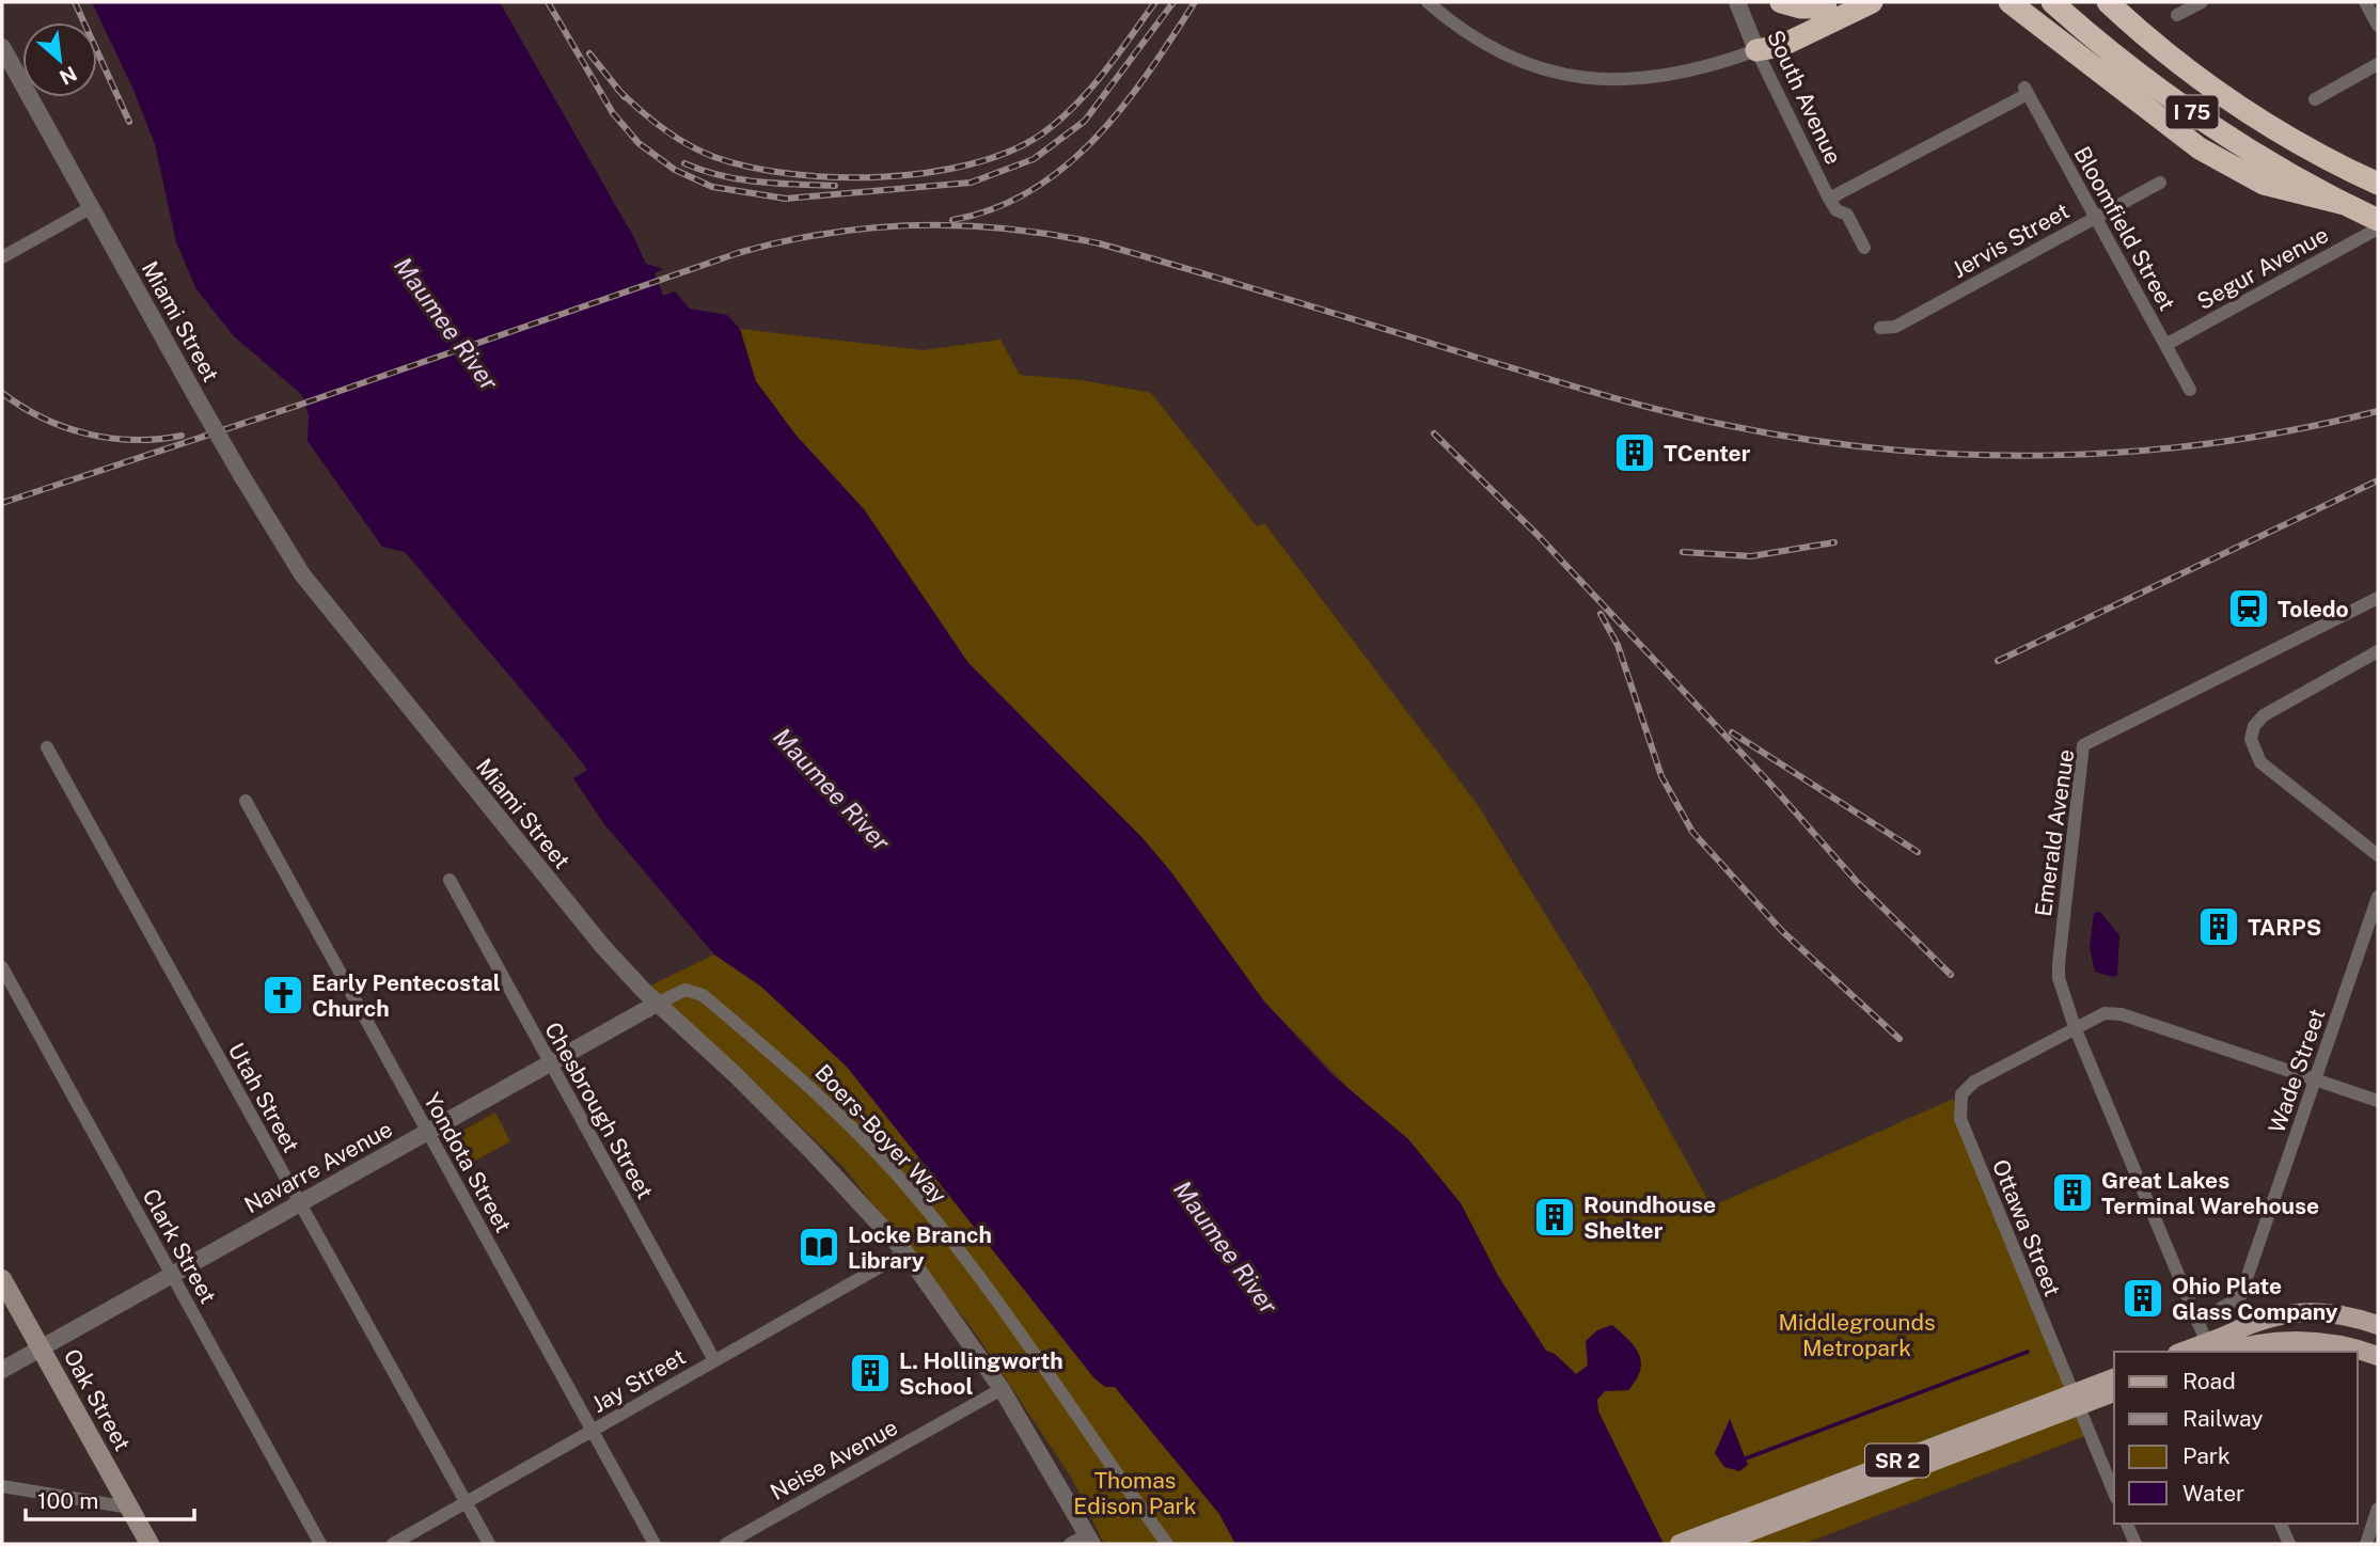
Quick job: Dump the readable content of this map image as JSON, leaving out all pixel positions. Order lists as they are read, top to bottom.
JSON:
{
  "streets": {
    "highway": ["I 75"],
    "main road": ["Oak Street", "SR 2"],
    "street": [
      "South Avenue",
      "Bloomfield Street",
      "Jervis Street",
      "Segur Avenue",
      "Miami Street",
      "Emerald Avenue",
      "Wade Street",
      "Utah Street",
      "Chesbrough Street",
      "Boers-Boyer Way",
      "Yondota Street",
      "Navarre Avenue",
      "Ottawa Street",
      "Clark Street",
      "Jay Street",
      "Neise Avenue"
    ]
  },
  "crossings": [
    ["South Avenue", "Bloomfield Street"],
    ["Bloomfield Street", "Jervis Street"],
    ["Bloomfield Street", "Segur Avenue"],
    ["Miami Street", "Boers-Boyer Way"],
    ["Miami Street", "Navarre Avenue"],
    ["Miami Street", "Jay Street"],
    ["Miami Street", "Neise Avenue"],
    ["Emerald Avenue", "Ottawa Street"],
    ["Wade Street", "Ottawa Street"],
    ["Utah Street", "Navarre Avenue"],
    ["Utah Street", "Jay Street"],
    ["Chesbrough Street", "Navarre Avenue"],
    ["Chesbrough Street", "Jay Street"],
    ["Boers-Boyer Way", "Navarre Avenue"],
    ["Yondota Street", "Navarre Avenue"],
    ["Yondota Street", "Jay Street"],
    ["Navarre Avenue", "Clark Street"],
    ["Navarre Avenue", "Oak Street"]
  ],
  "water": ["Maumee River"],
  "parks": ["Middlegrounds Metropark", "Thomas Edison Park"],
  "places": {
    "building": [
      "TCenter",
      "TARPS",
      "Great Lakes Terminal Warehouse",
      "Roundhouse Shelter",
      "Ohio Plate Glass Company",
      "L. Hollingworth School"
    ],
    "station": ["Toledo"],
    "church": ["Early Pentecostal Church"],
    "library": ["Locke Branch Library"]
  },
  "legend": [
    "Road",
    "Railway",
    "Park",
    "Water"
  ],
  "scale_bar": "100 m",
  "north": "bottom right"
}
